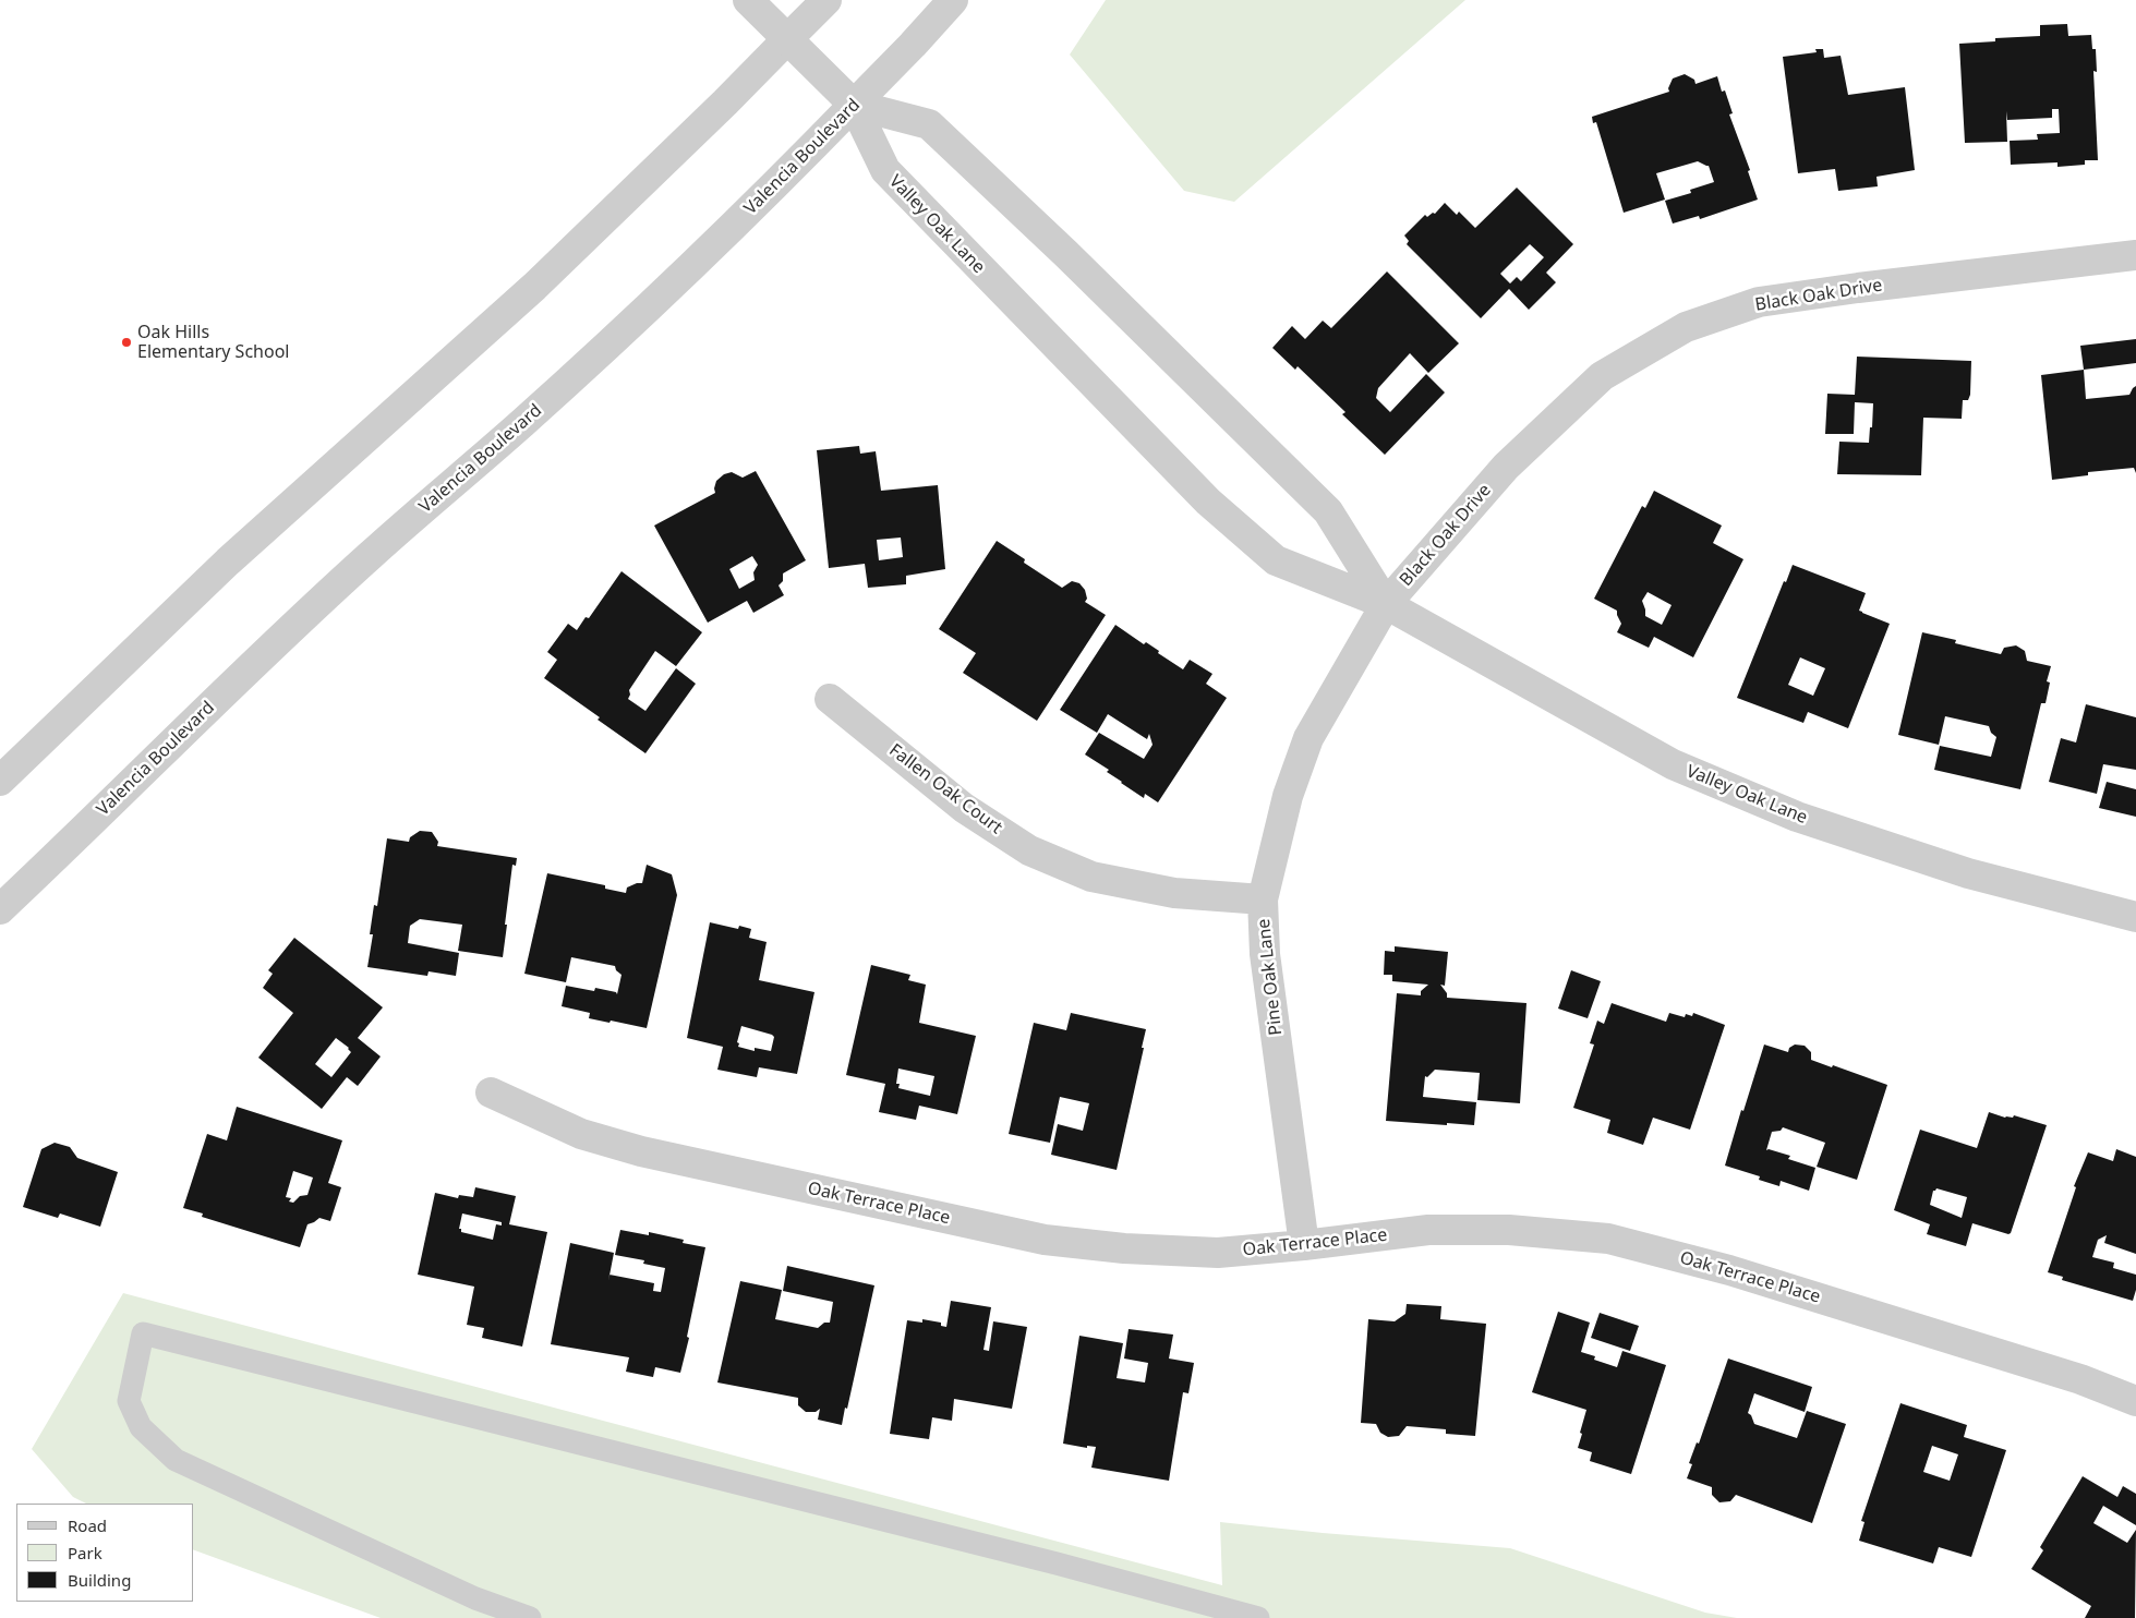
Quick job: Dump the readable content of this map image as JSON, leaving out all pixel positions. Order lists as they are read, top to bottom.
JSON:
{
  "streets": {
    "street": [
      "Valencia Boulevard",
      "Valley Oak Lane",
      "Black Oak Drive",
      "Fallen Oak Court",
      "Pine Oak Lane",
      "Oak Terrace Place"
    ]
  },
  "crossings": [
    ["Valencia Boulevard", "Valley Oak Lane"],
    ["Valley Oak Lane", "Black Oak Drive"],
    ["Valley Oak Lane", "Pine Oak Lane"],
    ["Black Oak Drive", "Pine Oak Lane"],
    ["Fallen Oak Court", "Pine Oak Lane"],
    ["Pine Oak Lane", "Oak Terrace Place"]
  ],
  "places": ["Oak Hills Elementary School"],
  "legend": ["Road", "Park", "Building"]
}
